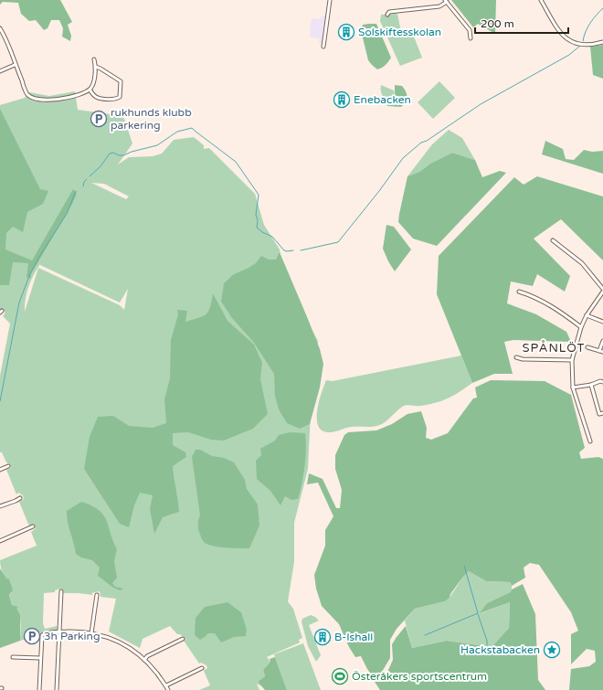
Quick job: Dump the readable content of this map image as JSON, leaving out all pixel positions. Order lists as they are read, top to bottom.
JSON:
{
  "districts": ["SPÅNLÖT"],
  "places": {
    "building": ["Solskiftesskolan", "Enebacken", "B-Ishall"],
    "parking": ["rukhunds klubb parkering", "3h Parking"],
    "place": ["Hackstabacken"],
    "sports": ["Österåkers sportscentrum"]
  },
  "scale_bar": "200 m"
}
